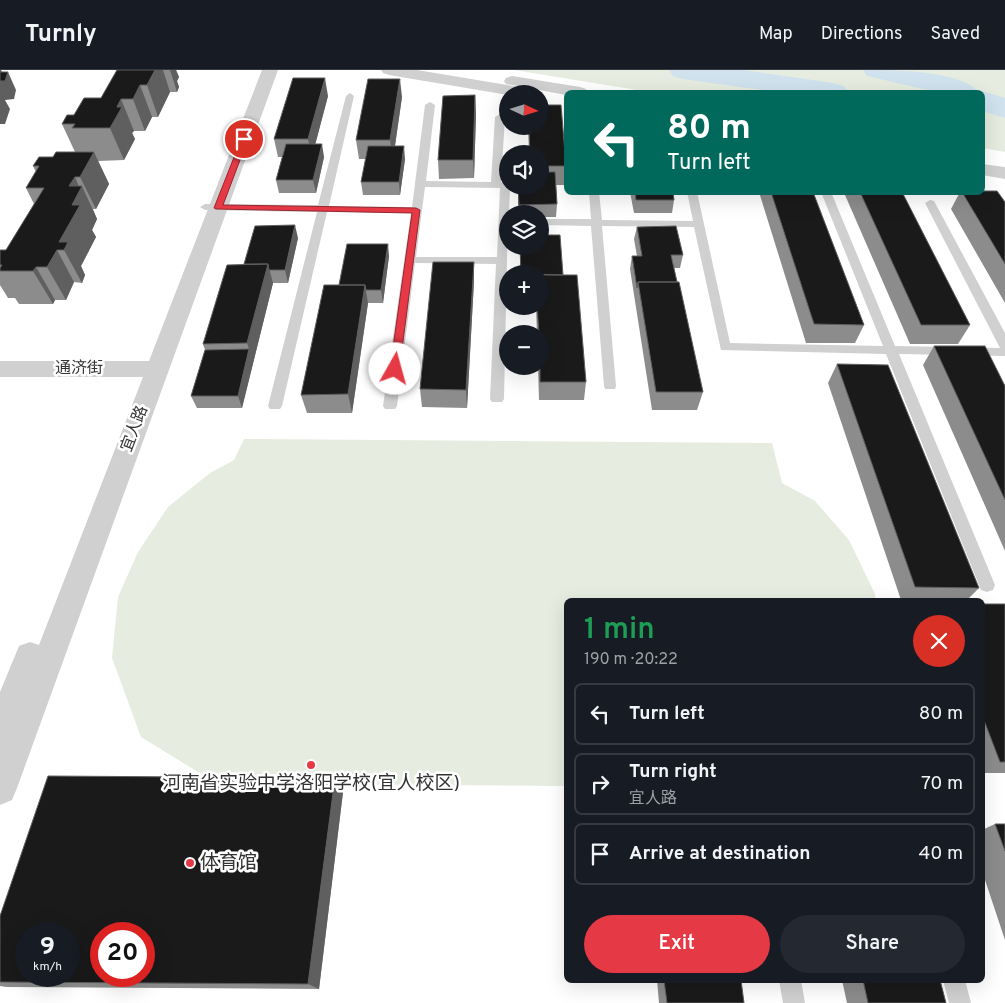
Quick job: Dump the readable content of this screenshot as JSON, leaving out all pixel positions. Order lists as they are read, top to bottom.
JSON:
{
  "streets": {
    "street": ["通济街", "宜人路"]
  },
  "crossings": [
    ["通济街", "宜人路"]
  ],
  "places": ["河南省实验中学洛阳学校(宜人校区)", "体育馆"],
  "north": "right",
  "page": {
    "header": "Turnly",
    "nav": ["Map", "Directions", "Saved"],
    "map_buttons": ["+", "−"],
    "turn": ["80 m", "Turn left"],
    "heading": ["1 min", "190 m · 20:22"],
    "list": [
      {
        "name": "Turn left",
        "value": "80 m"
      },
      {
        "name": "Turn right",
        "note": "宜人路",
        "value": "70 m"
      },
      {
        "name": "Arrive at destination",
        "value": "40 m"
      }
    ],
    "buttons": ["Exit", "Share"],
    "speed": "9 km/h",
    "limit": "20"
  }
}
